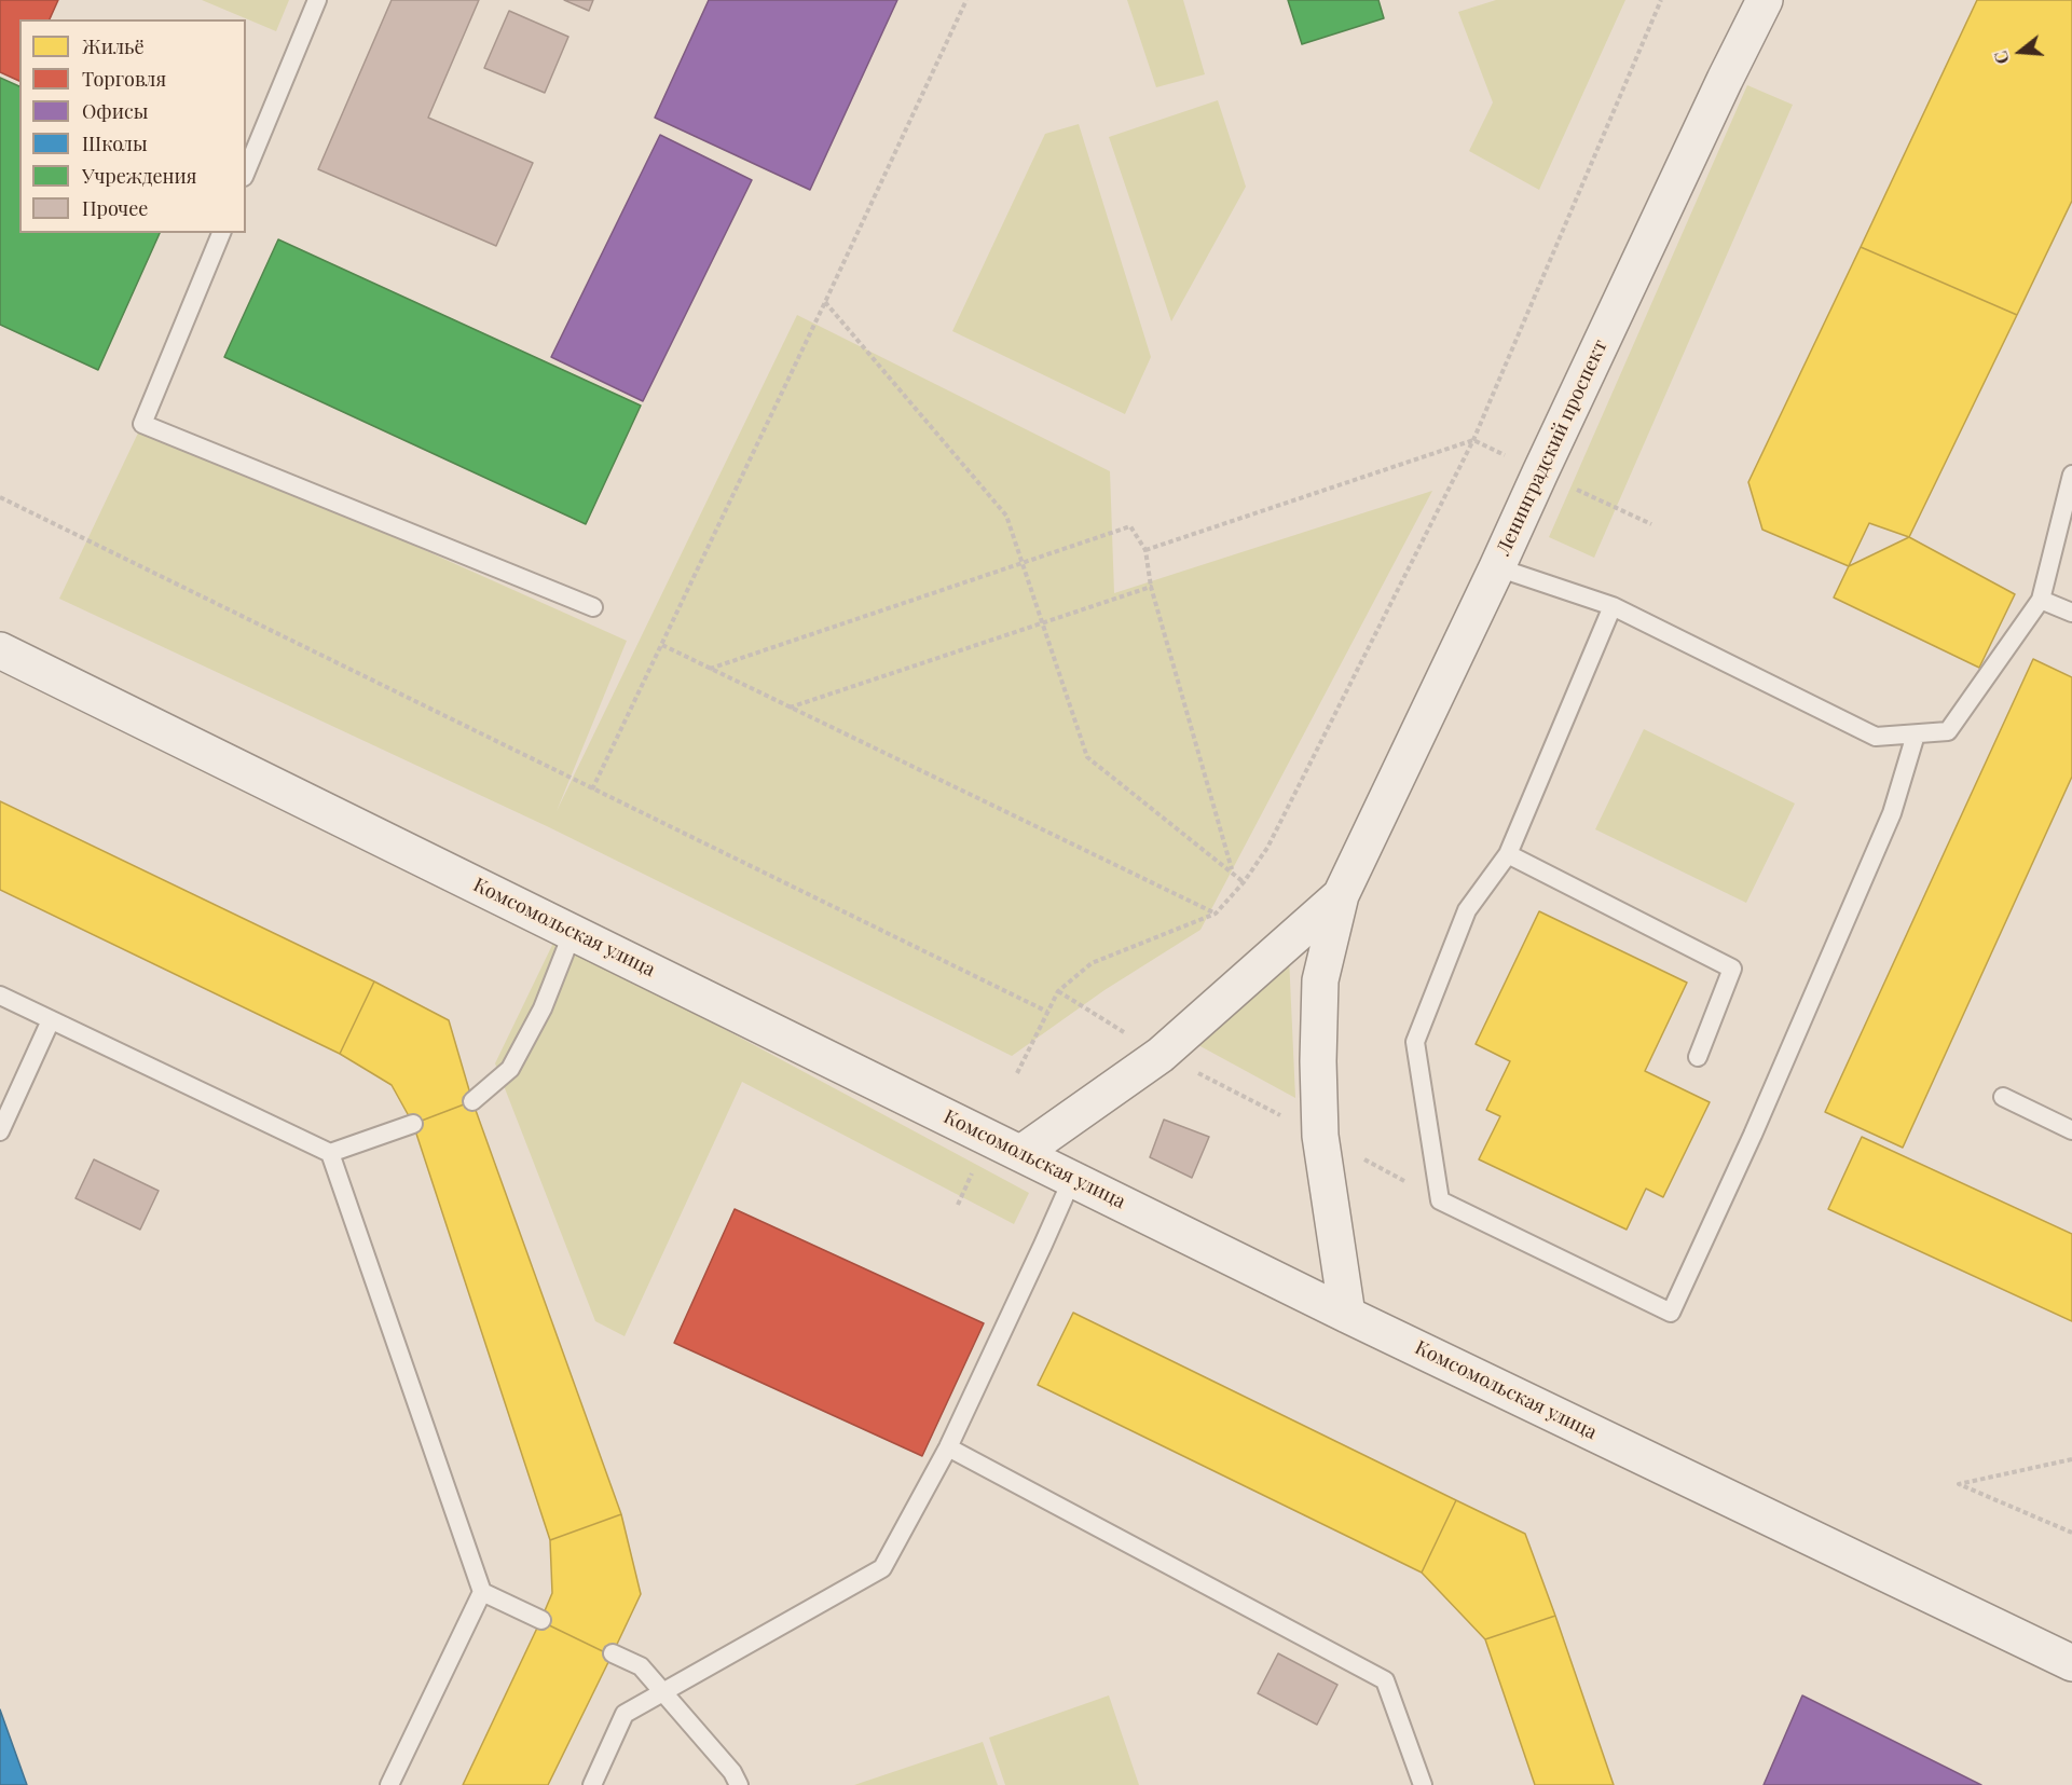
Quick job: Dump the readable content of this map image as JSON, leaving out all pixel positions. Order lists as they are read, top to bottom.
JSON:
{
  "streets": {
    "street": ["Ленинградский проспект", "Комсомольская улица"]
  },
  "legend": [
    "Жильё",
    "Торговля",
    "Офисы",
    "Школы",
    "Учреждения",
    "Прочее"
  ],
  "north": "left"
}
